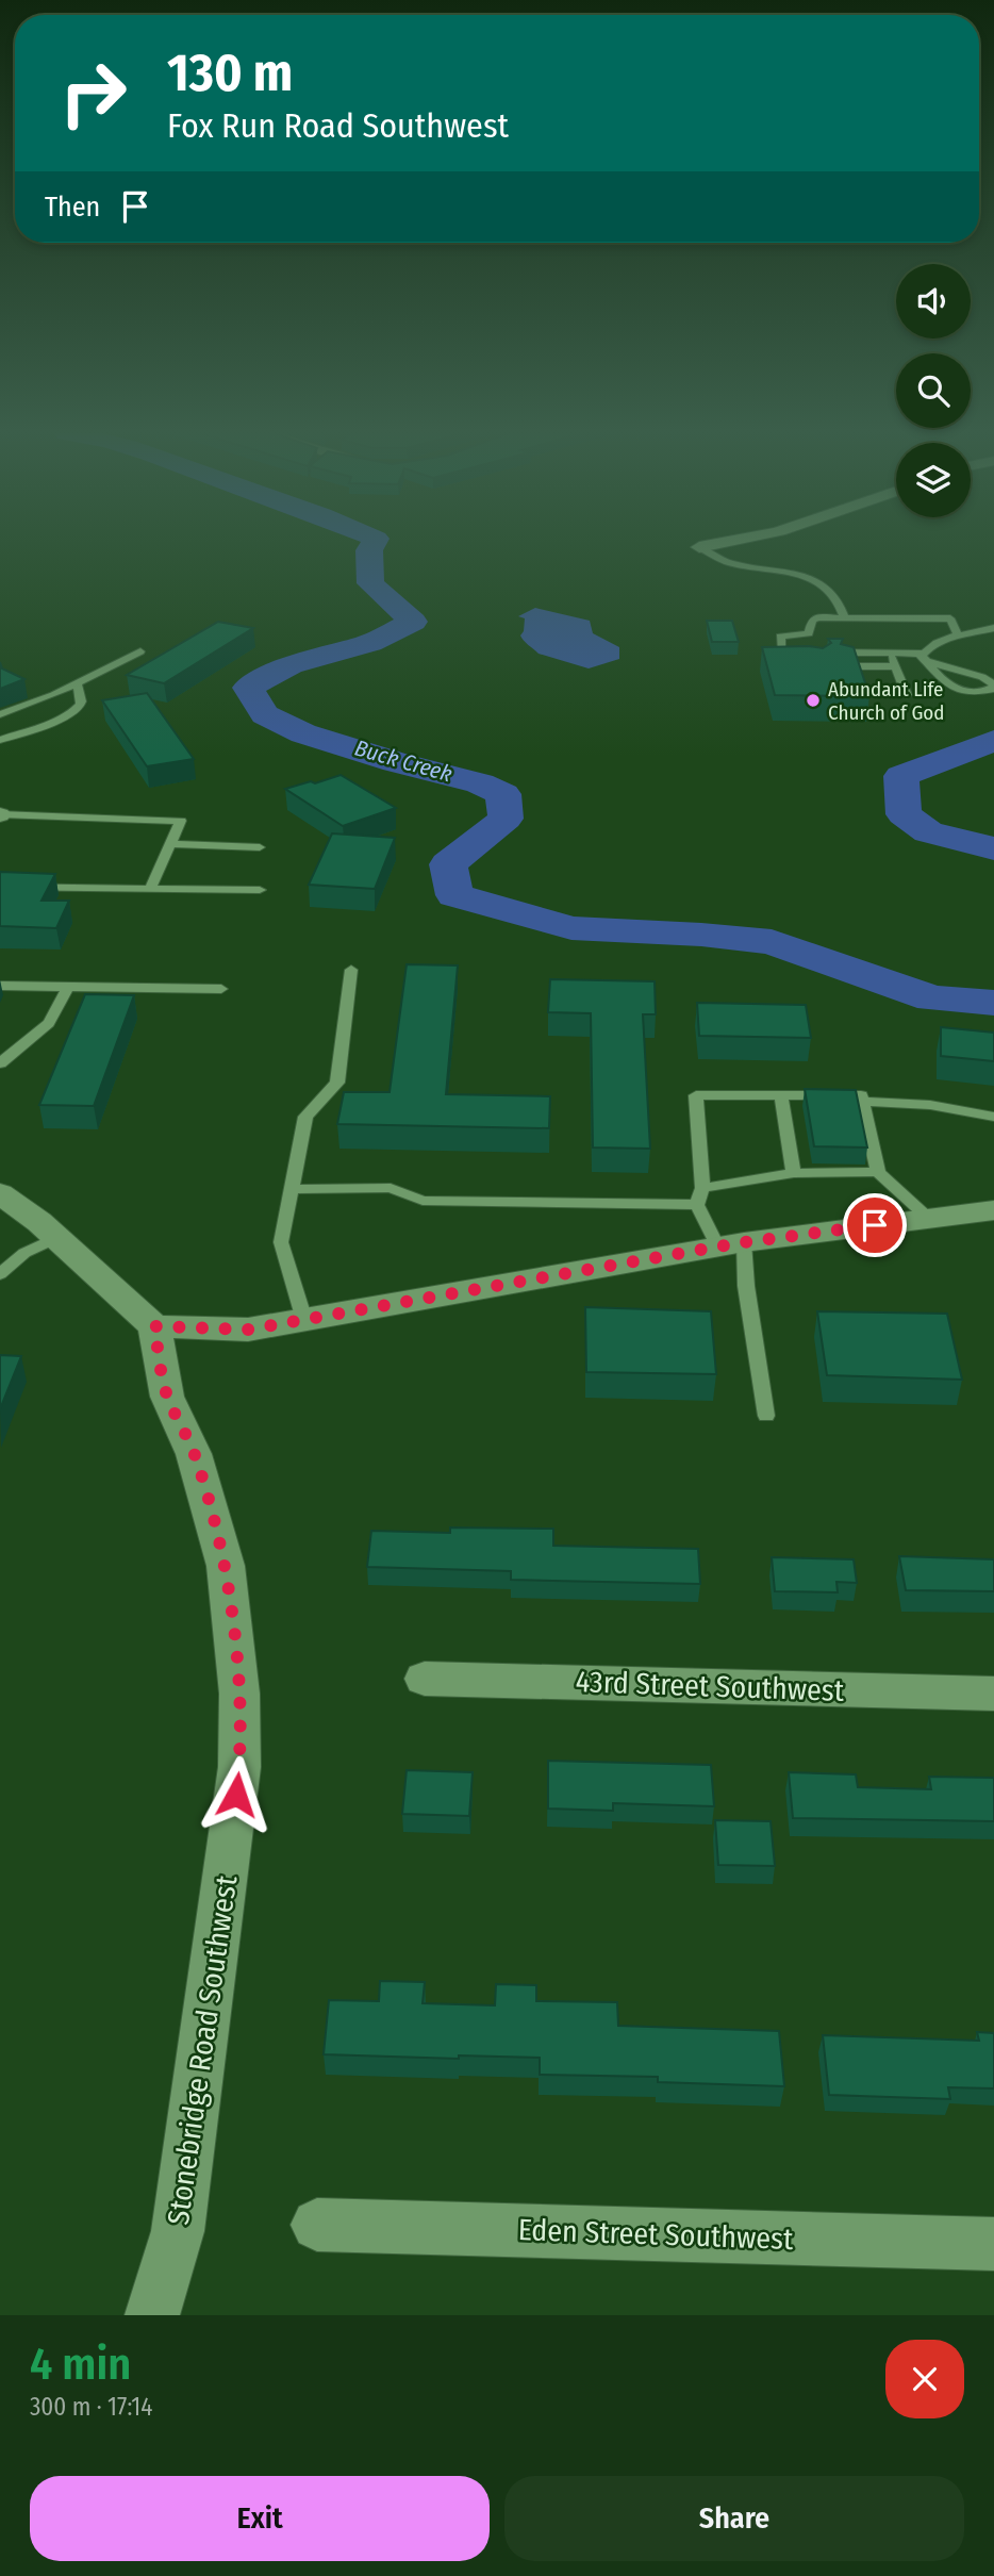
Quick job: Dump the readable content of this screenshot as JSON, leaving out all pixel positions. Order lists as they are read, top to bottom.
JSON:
{
  "streets": {
    "street": ["43rd Street Southwest", "Stonebridge Road Southwest", "Eden Street Southwest"]
  },
  "water": ["Buck Creek"],
  "places": ["Abundant Life Church of God"],
  "page": {
    "turn": ["130 m", "Fox Run Road Southwest"],
    "then": "Then",
    "heading": ["4 min", "300 m · 17:14"],
    "buttons": ["Exit", "Share"]
  }
}
